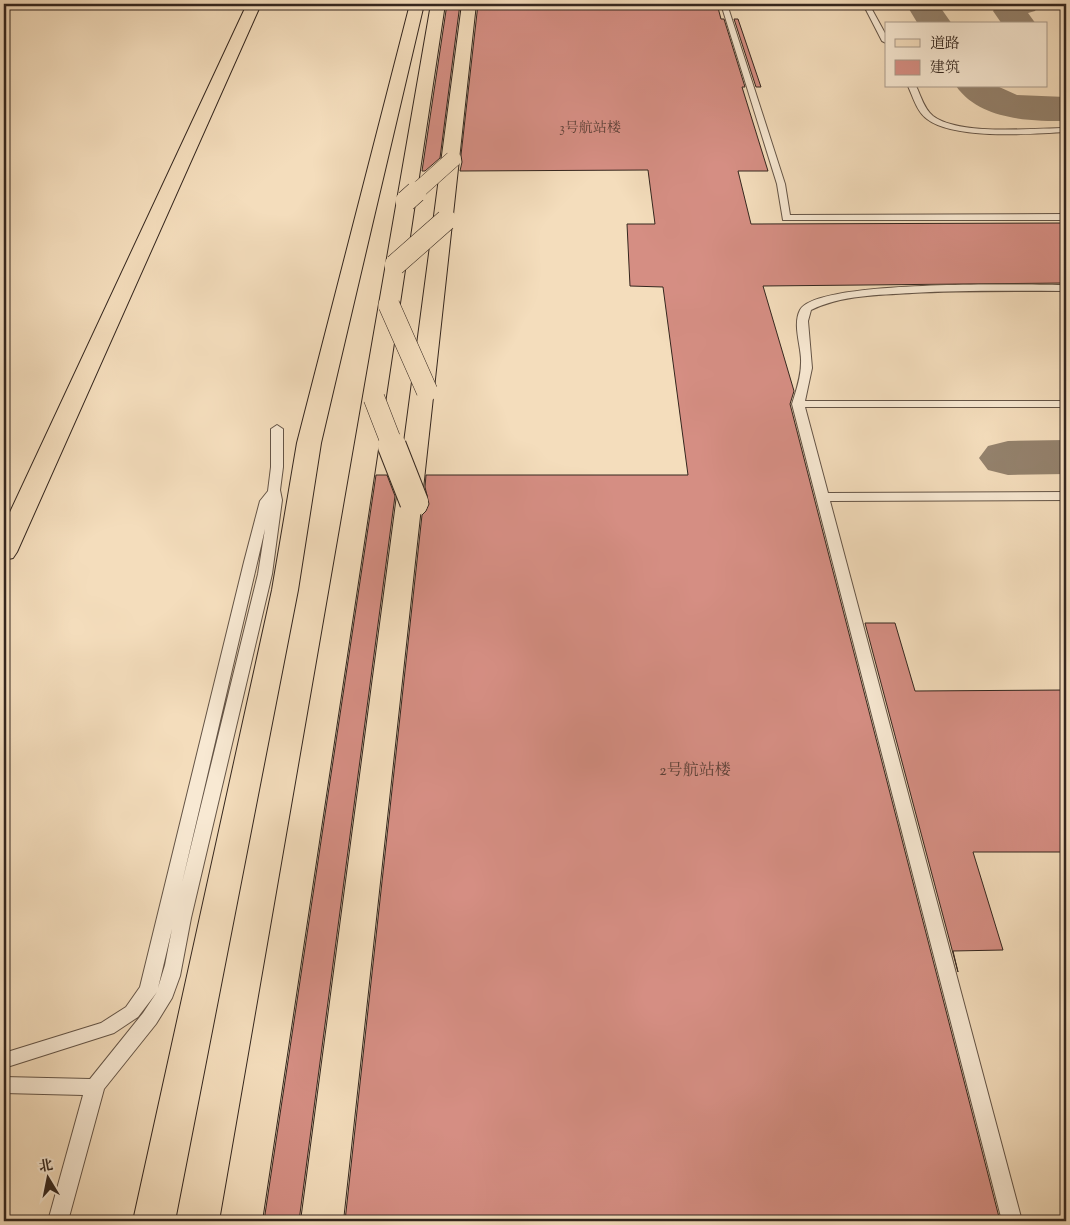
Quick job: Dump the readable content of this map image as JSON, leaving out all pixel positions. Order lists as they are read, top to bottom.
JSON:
{
  "house_numbers": ["3号航站楼", "2号航站楼"],
  "legend": ["道路", "建筑"],
  "north": "top"
}
